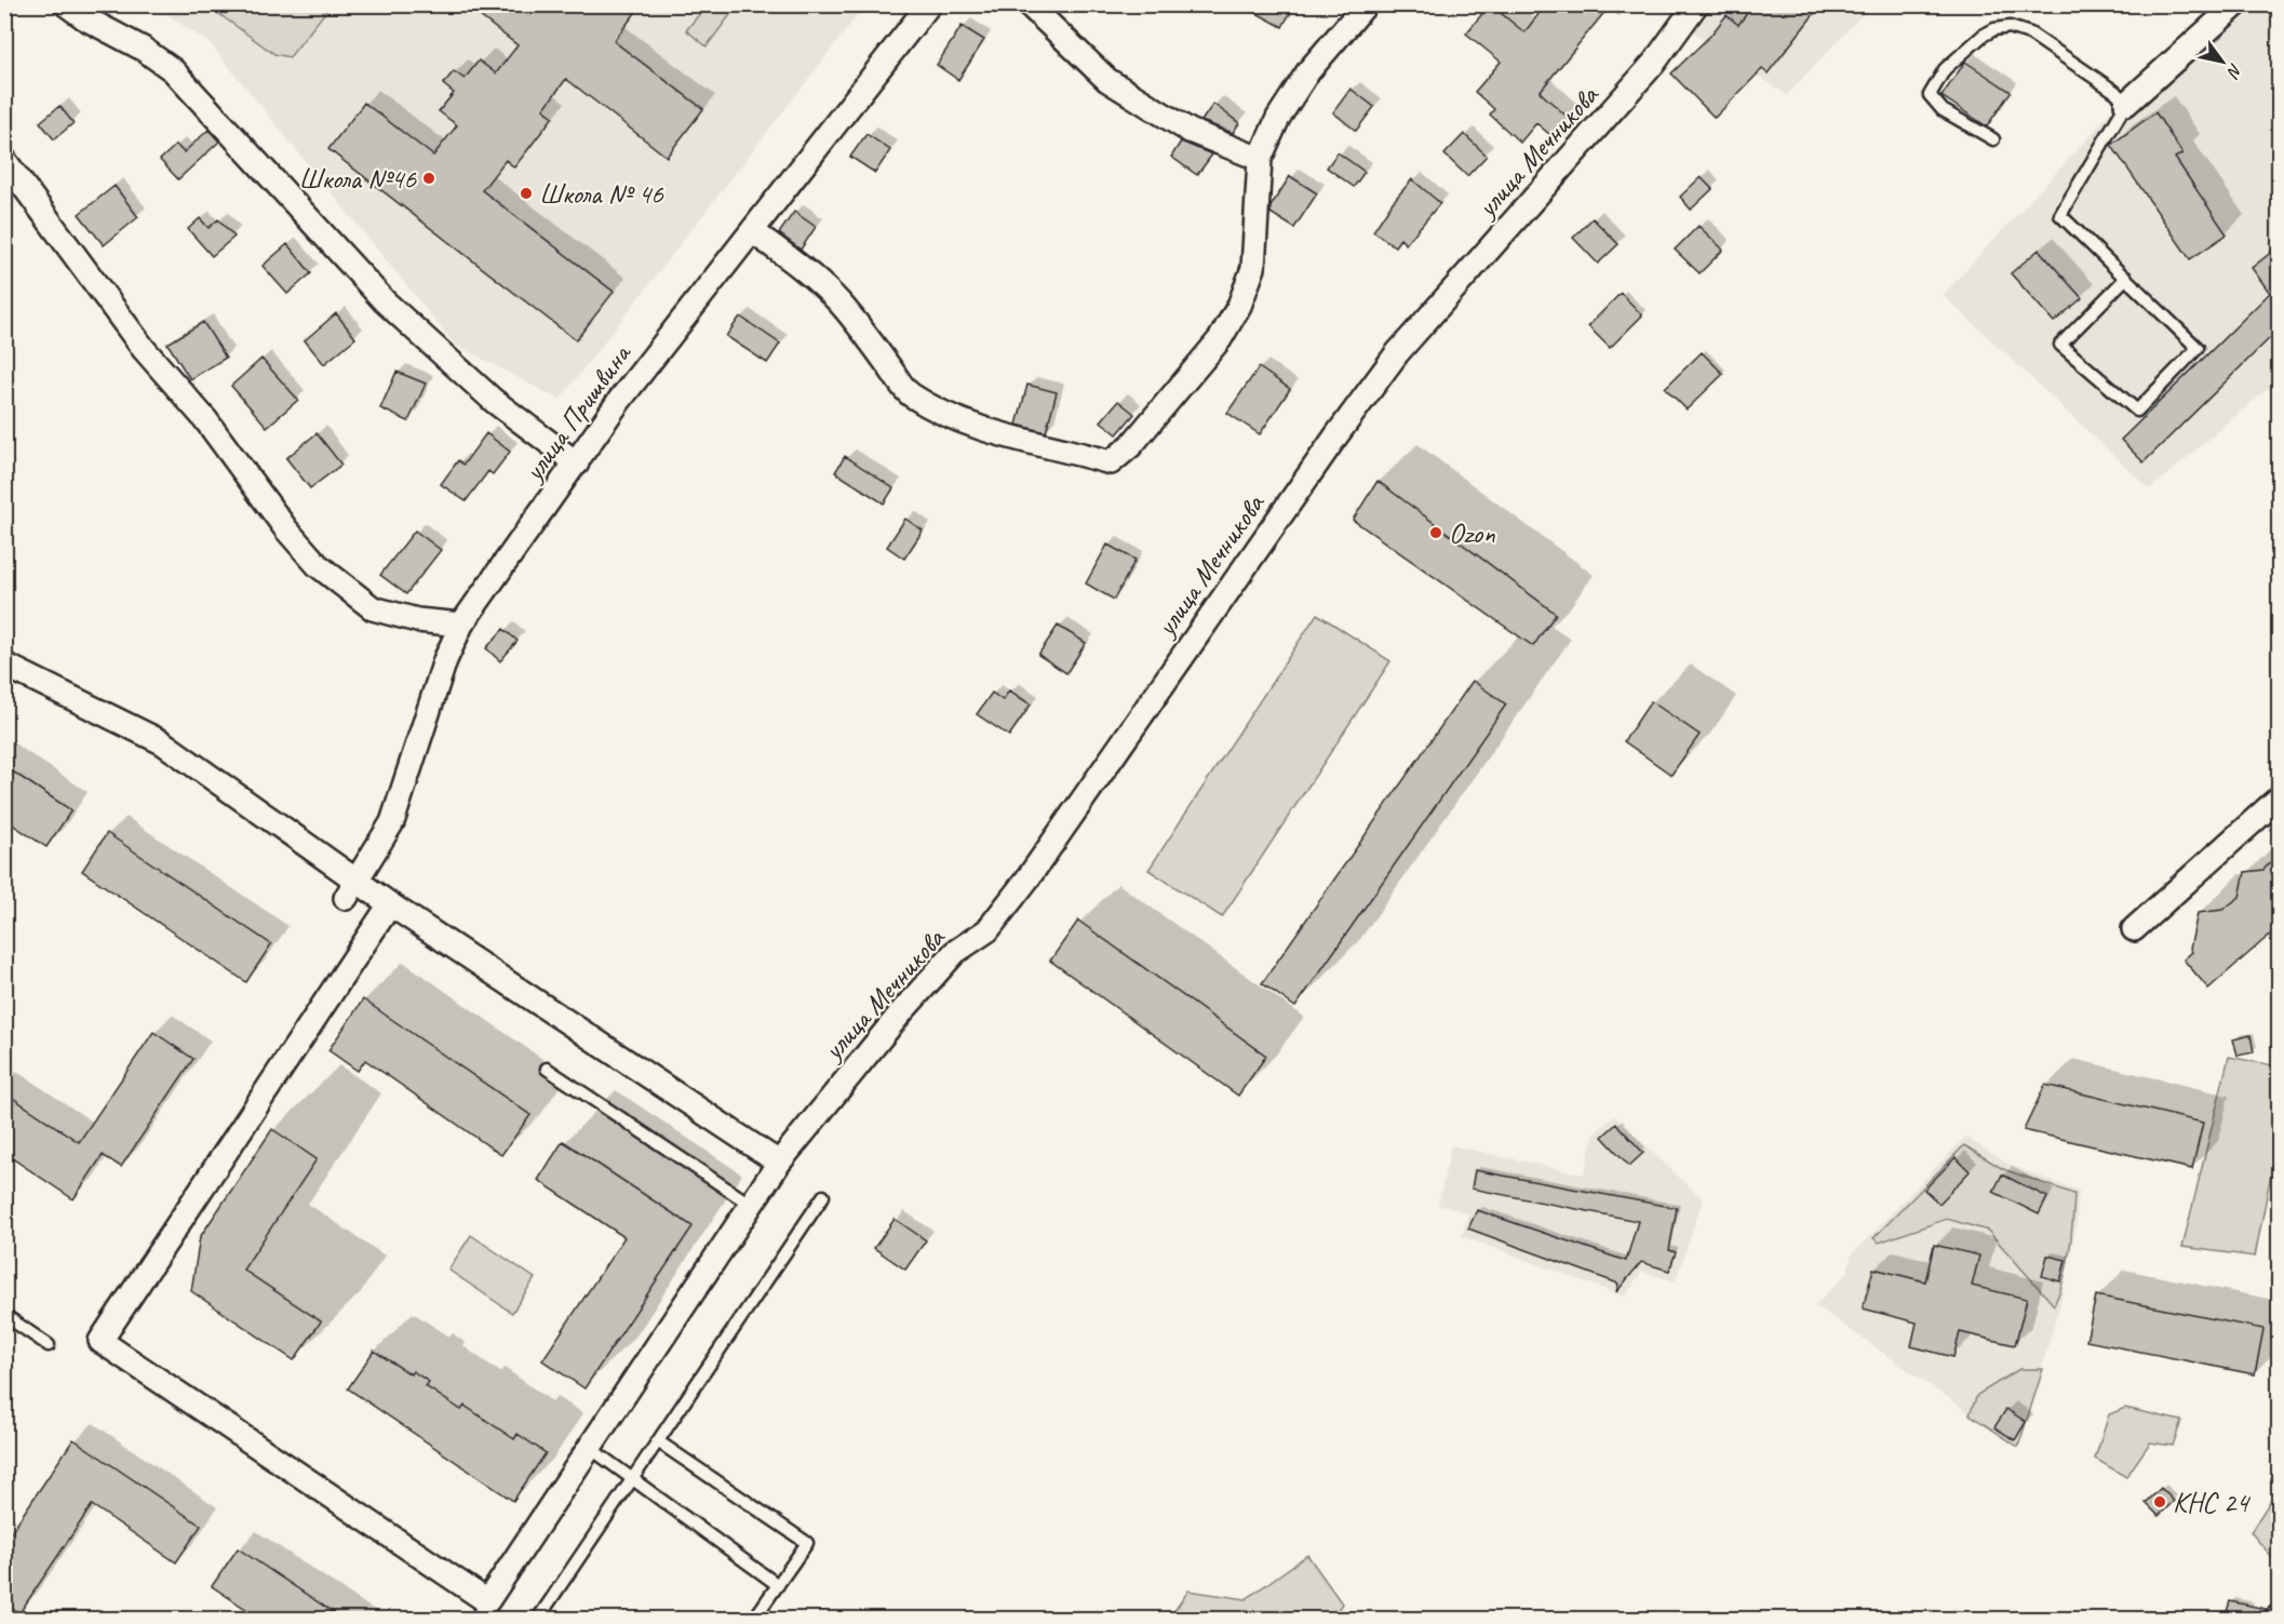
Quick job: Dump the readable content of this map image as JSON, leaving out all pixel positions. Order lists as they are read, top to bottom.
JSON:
{
  "streets": {
    "street": ["улица Мечникова", "улица Пришвина"]
  },
  "places": [
    "Школа №46",
    "Школа № 46",
    "Ozon",
    "КНС 24"
  ],
  "north": "bottom right"
}
